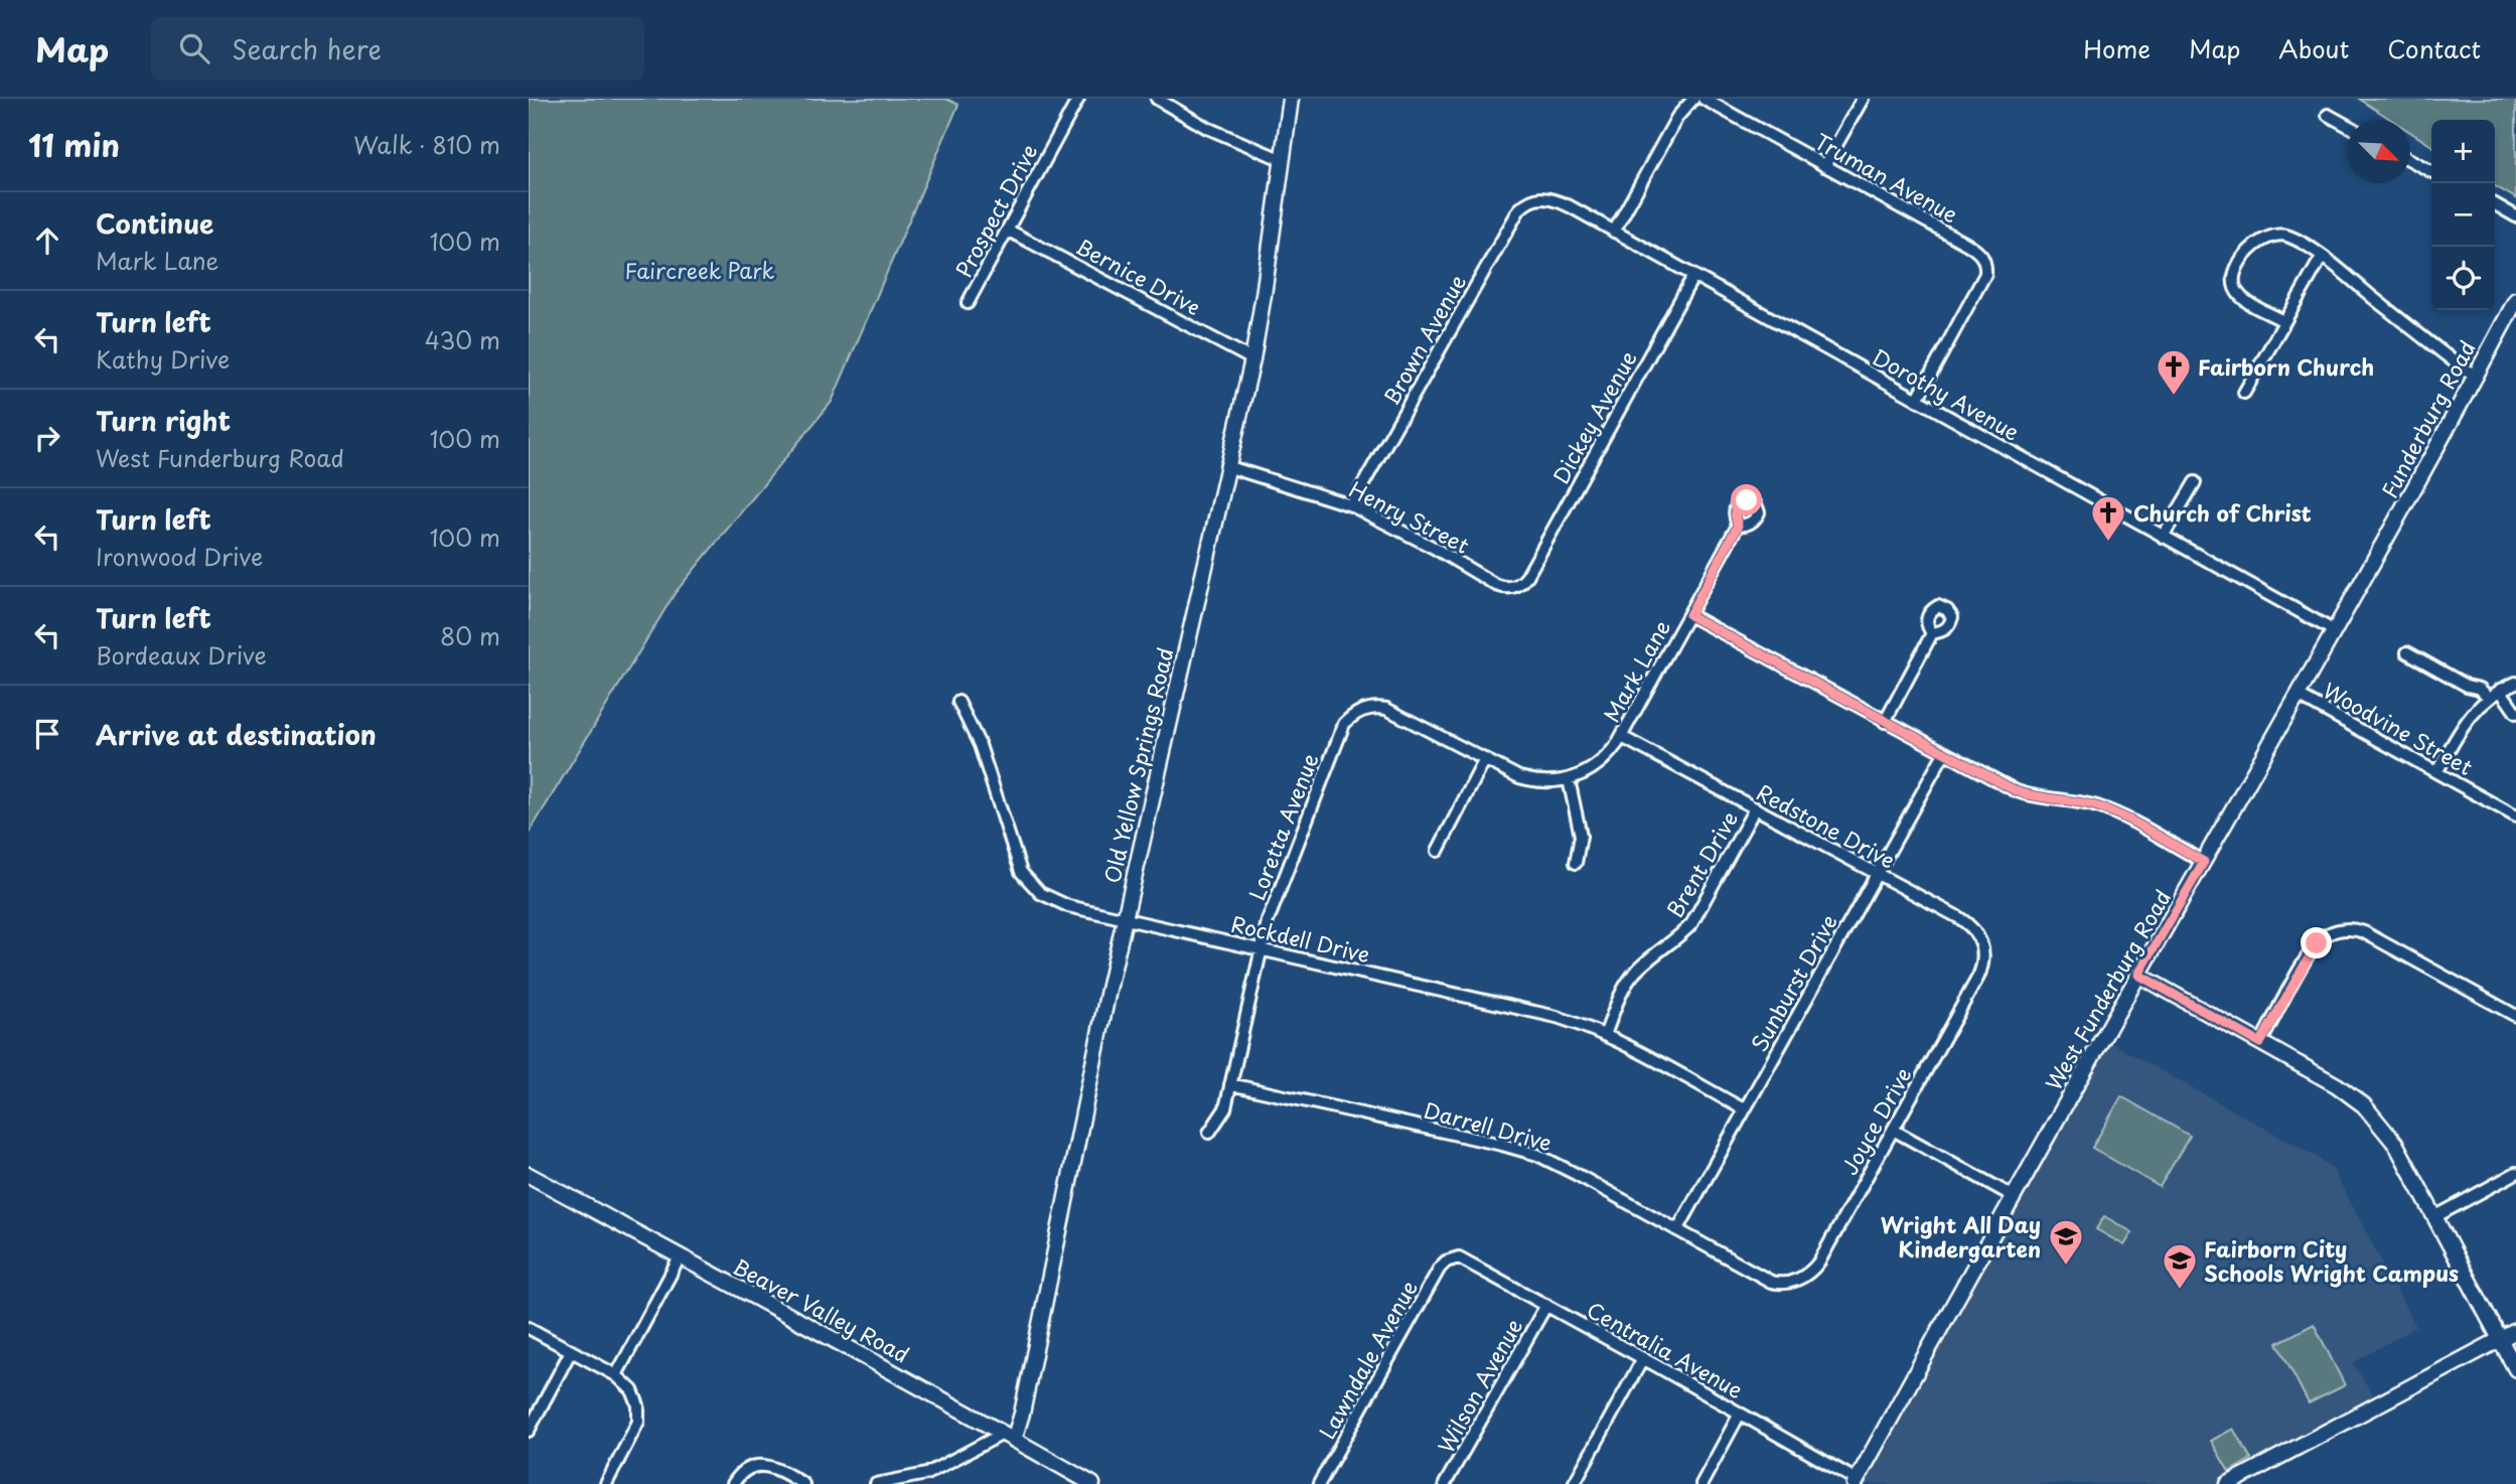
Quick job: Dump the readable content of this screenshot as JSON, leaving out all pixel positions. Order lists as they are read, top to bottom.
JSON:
{
  "streets": {
    "street": [
      "Truman Avenue",
      "Prospect Drive",
      "Bernice Drive",
      "Brown Avenue",
      "Dorothy Avenue",
      "Dickey Avenue",
      "Funderburg Road",
      "Henry Street",
      "Mark Lane",
      "Woodvine Street",
      "Old Yellow Springs Road",
      "Redstone Drive",
      "Loretta Avenue",
      "Brent Drive",
      "Rockdell Drive",
      "Sunburst Drive",
      "West Funderburg Road",
      "Joyce Drive",
      "Darrell Drive",
      "Beaver Valley Road",
      "Centralia Avenue",
      "Lawndale Avenue",
      "Wilson Avenue"
    ]
  },
  "crossings": [
    ["Truman Avenue", "Dorothy Avenue"],
    ["Prospect Drive", "Bernice Drive"],
    ["Bernice Drive", "Old Yellow Springs Road"],
    ["Brown Avenue", "Dorothy Avenue"],
    ["Brown Avenue", "Henry Street"],
    ["Dorothy Avenue", "Dickey Avenue"],
    ["Dorothy Avenue", "West Funderburg Road"],
    ["Dickey Avenue", "Henry Street"],
    ["Funderburg Road", "West Funderburg Road"],
    ["Henry Street", "Old Yellow Springs Road"],
    ["Mark Lane", "Redstone Drive"],
    ["Woodvine Street", "West Funderburg Road"],
    ["Old Yellow Springs Road", "Rockdell Drive"],
    ["Old Yellow Springs Road", "Beaver Valley Road"],
    ["Redstone Drive", "Brent Drive"],
    ["Redstone Drive", "Sunburst Drive"],
    ["Redstone Drive", "Joyce Drive"],
    ["Loretta Avenue", "Rockdell Drive"],
    ["Loretta Avenue", "Darrell Drive"],
    ["Brent Drive", "Rockdell Drive"],
    ["Rockdell Drive", "Sunburst Drive"],
    ["Sunburst Drive", "Darrell Drive"],
    ["West Funderburg Road", "Centralia Avenue"],
    ["Joyce Drive", "Darrell Drive"],
    ["Centralia Avenue", "Lawndale Avenue"],
    ["Centralia Avenue", "Wilson Avenue"]
  ],
  "parks": ["Faircreek Park"],
  "places": {
    "church": ["Fairborn Church", "Church of Christ"],
    "school or university": ["Wright All Day Kindergarten", "Fairborn City Schools Wright Campus"]
  },
  "north": "bottom right",
  "page": {
    "header": "Map",
    "search": "Search here",
    "nav": [
      "Home",
      "Map",
      "About",
      "Contact"
    ],
    "heading": ["11 min", "Walk · 810 m"],
    "map_buttons": ["+", "−"],
    "list": [
      ["Continue", "Mark Lane", "100 m"],
      ["Turn left", "Kathy Drive", "430 m"],
      ["Turn right", "West Funderburg Road", "100 m"],
      ["Turn left", "Ironwood Drive", "100 m"],
      ["Turn left", "Bordeaux Drive", "80 m"],
      "Arrive at destination"
    ]
  }
}
